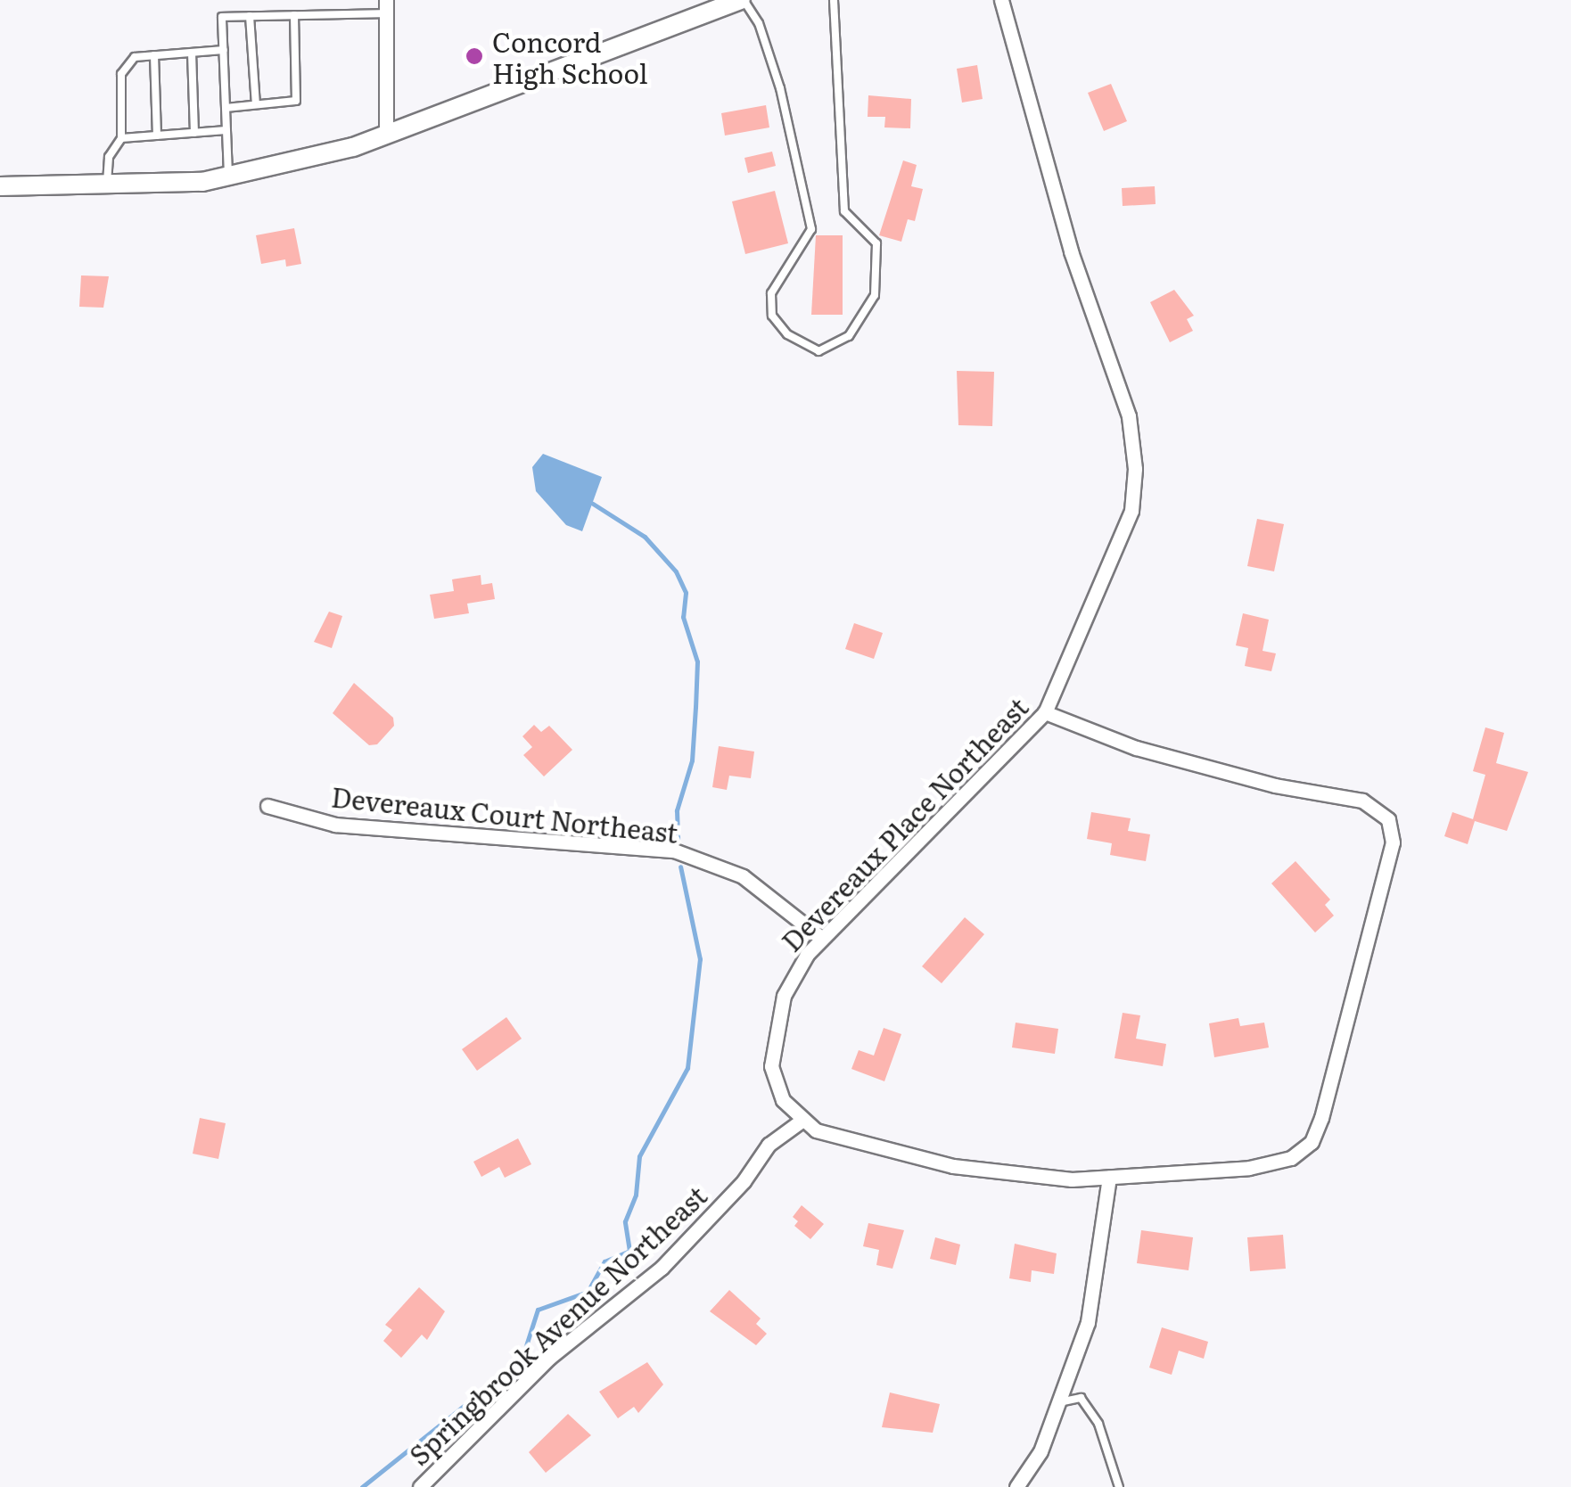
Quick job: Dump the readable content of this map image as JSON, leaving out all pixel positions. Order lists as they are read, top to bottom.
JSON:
{
  "streets": {
    "street": ["Devereaux Court Northeast", "Devereaux Place Northeast", "Springbrook Avenue Northeast"]
  },
  "crossings": [
    ["Devereaux Court Northeast", "Devereaux Place Northeast"],
    ["Devereaux Place Northeast", "Springbrook Avenue Northeast"]
  ],
  "places": ["Concord High School"]
}
